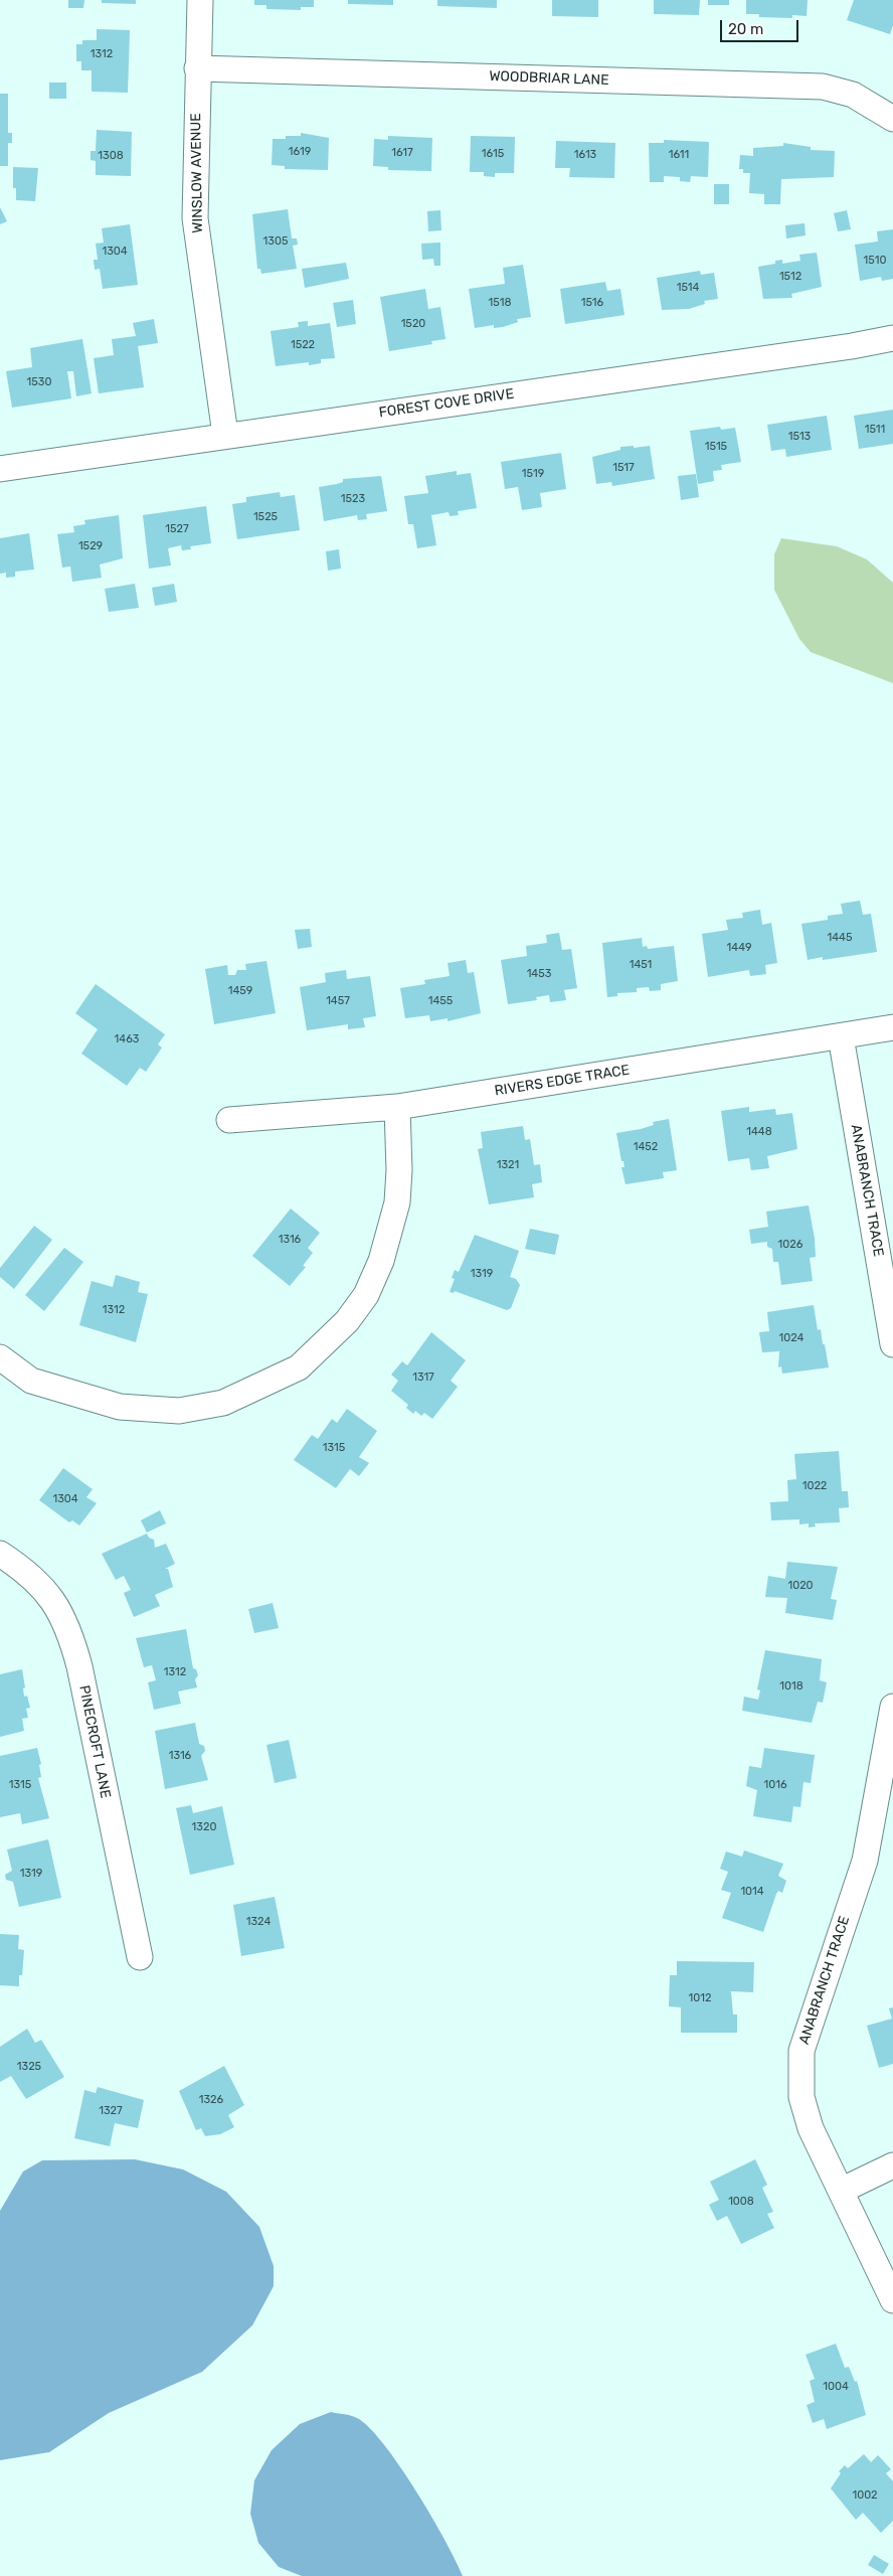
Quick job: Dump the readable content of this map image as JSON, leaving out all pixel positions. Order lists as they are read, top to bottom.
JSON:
{
  "streets": {
    "street": [
      "WOODBRIAR LANE",
      "WINSLOW AVENUE",
      "FOREST COVE DRIVE",
      "RIVERS EDGE TRACE",
      "ANABRANCH TRACE",
      "PINECROFT LANE"
    ]
  },
  "crossings": [
    ["WOODBRIAR LANE", "WINSLOW AVENUE"],
    ["WINSLOW AVENUE", "FOREST COVE DRIVE"],
    ["RIVERS EDGE TRACE", "ANABRANCH TRACE"]
  ],
  "house_numbers": [
    "1312",
    "1619",
    "1617",
    "1615",
    "1613",
    "1611",
    "1308",
    "1305",
    "1304",
    "1510",
    "1512",
    "1514",
    "1518",
    "1516",
    "1520",
    "1522",
    "1530",
    "1511",
    "1513",
    "1515",
    "1517",
    "1519",
    "1523",
    "1525",
    "1527",
    "1529",
    "1445",
    "1449",
    "1451",
    "1453",
    "1459",
    "1457",
    "1455",
    "1463",
    "1448",
    "1452",
    "1321",
    "1316",
    "1026",
    "1319",
    "1312",
    "1024",
    "1317",
    "1315",
    "1022",
    "1304",
    "1020",
    "1312",
    "1018",
    "1316",
    "1315",
    "1016",
    "1320",
    "1319",
    "1014",
    "1324",
    "1012",
    "1325",
    "1326",
    "1327",
    "1008",
    "1004",
    "1002"
  ],
  "scale_bar": "20 m"
}
